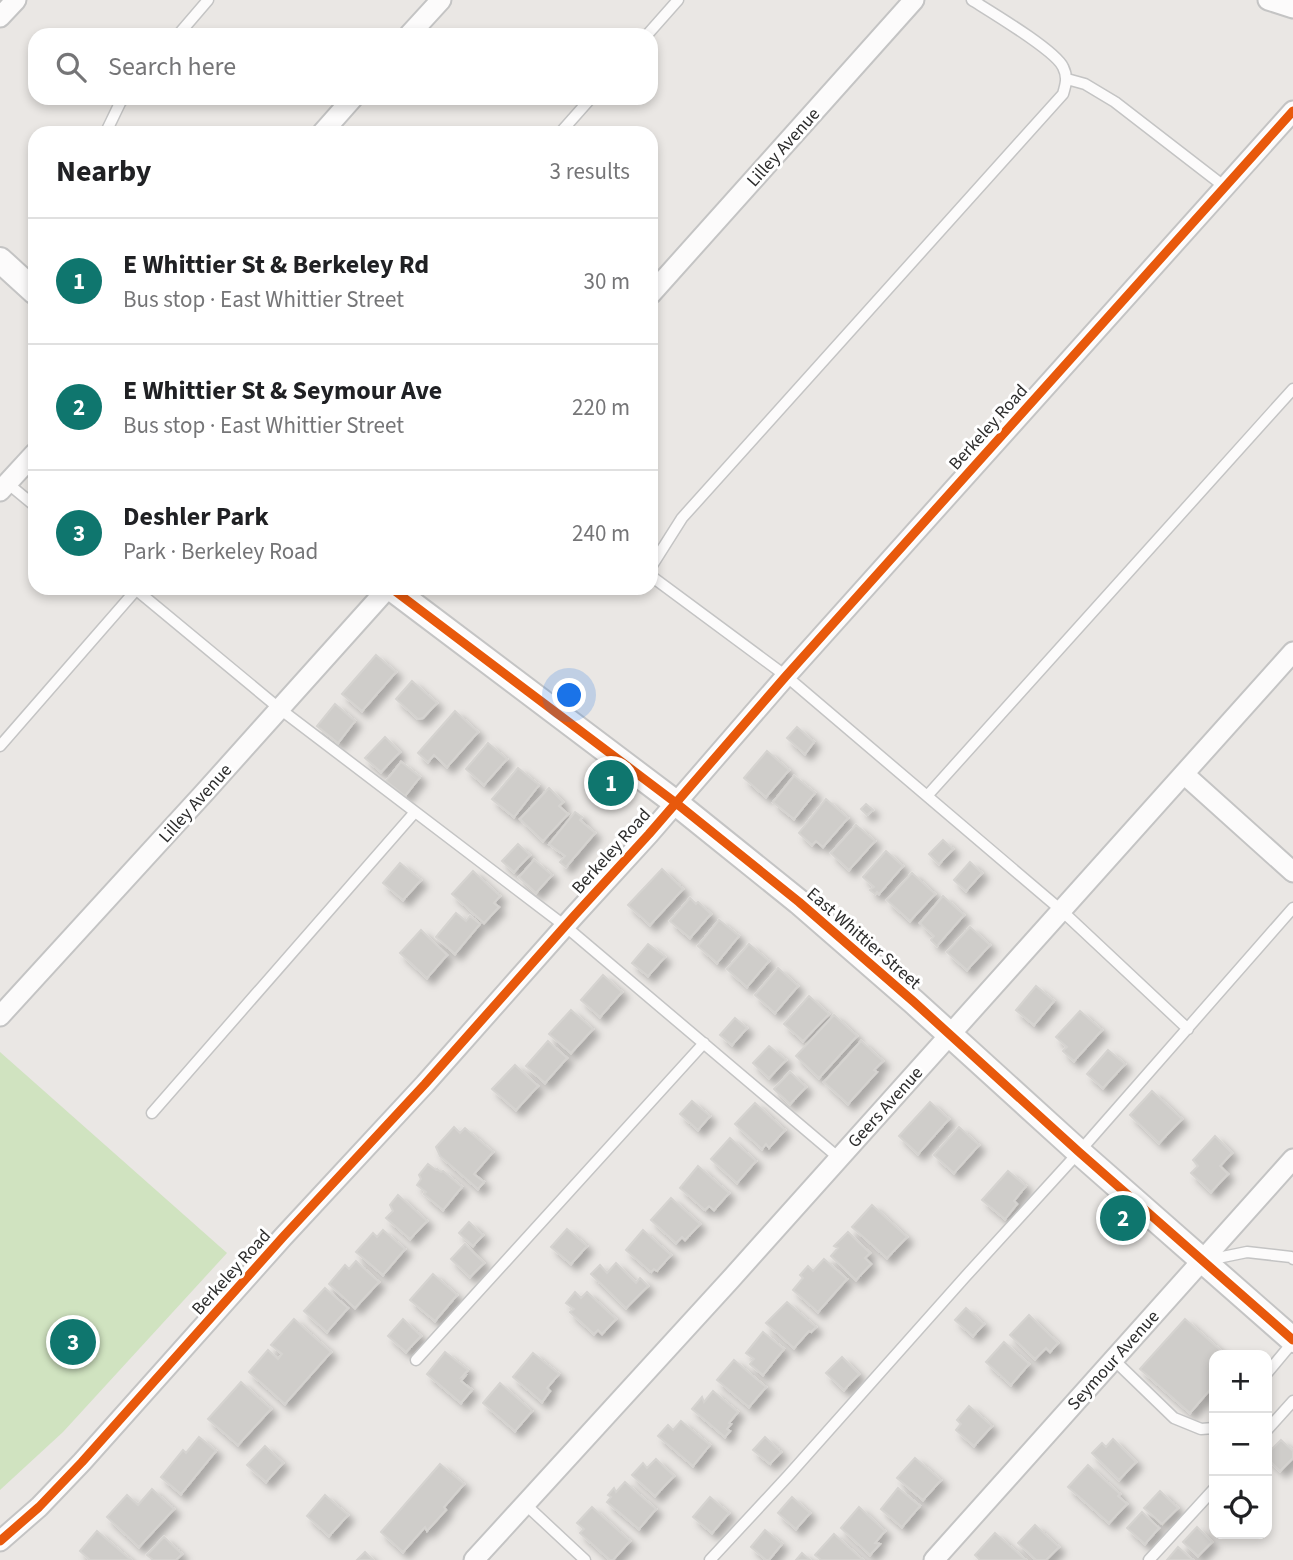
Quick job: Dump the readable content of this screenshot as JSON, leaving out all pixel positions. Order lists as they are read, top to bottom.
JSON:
{
  "streets": {
    "street": [
      "Lilley Avenue",
      "Berkeley Road",
      "East Whittier Street",
      "Geers Avenue",
      "Seymour Avenue"
    ]
  },
  "crossings": [
    ["Berkeley Road", "East Whittier Street"],
    ["East Whittier Street", "Geers Avenue"],
    ["East Whittier Street", "Seymour Avenue"]
  ],
  "page": {
    "search": "Search here",
    "heading": ["Nearby", "3 results"],
    "list": [
      {
        "mark": "1",
        "name": "E Whittier St & Berkeley Rd",
        "note": "Bus stop · East Whittier Street",
        "value": "30 m"
      },
      {
        "mark": "2",
        "name": "E Whittier St & Seymour Ave",
        "note": "Bus stop · East Whittier Street",
        "value": "220 m"
      },
      {
        "mark": "3",
        "name": "Deshler Park",
        "note": "Park · Berkeley Road",
        "value": "240 m"
      }
    ],
    "pins": ["1", "2", "3"],
    "map_buttons": ["+", "−"]
  }
}
